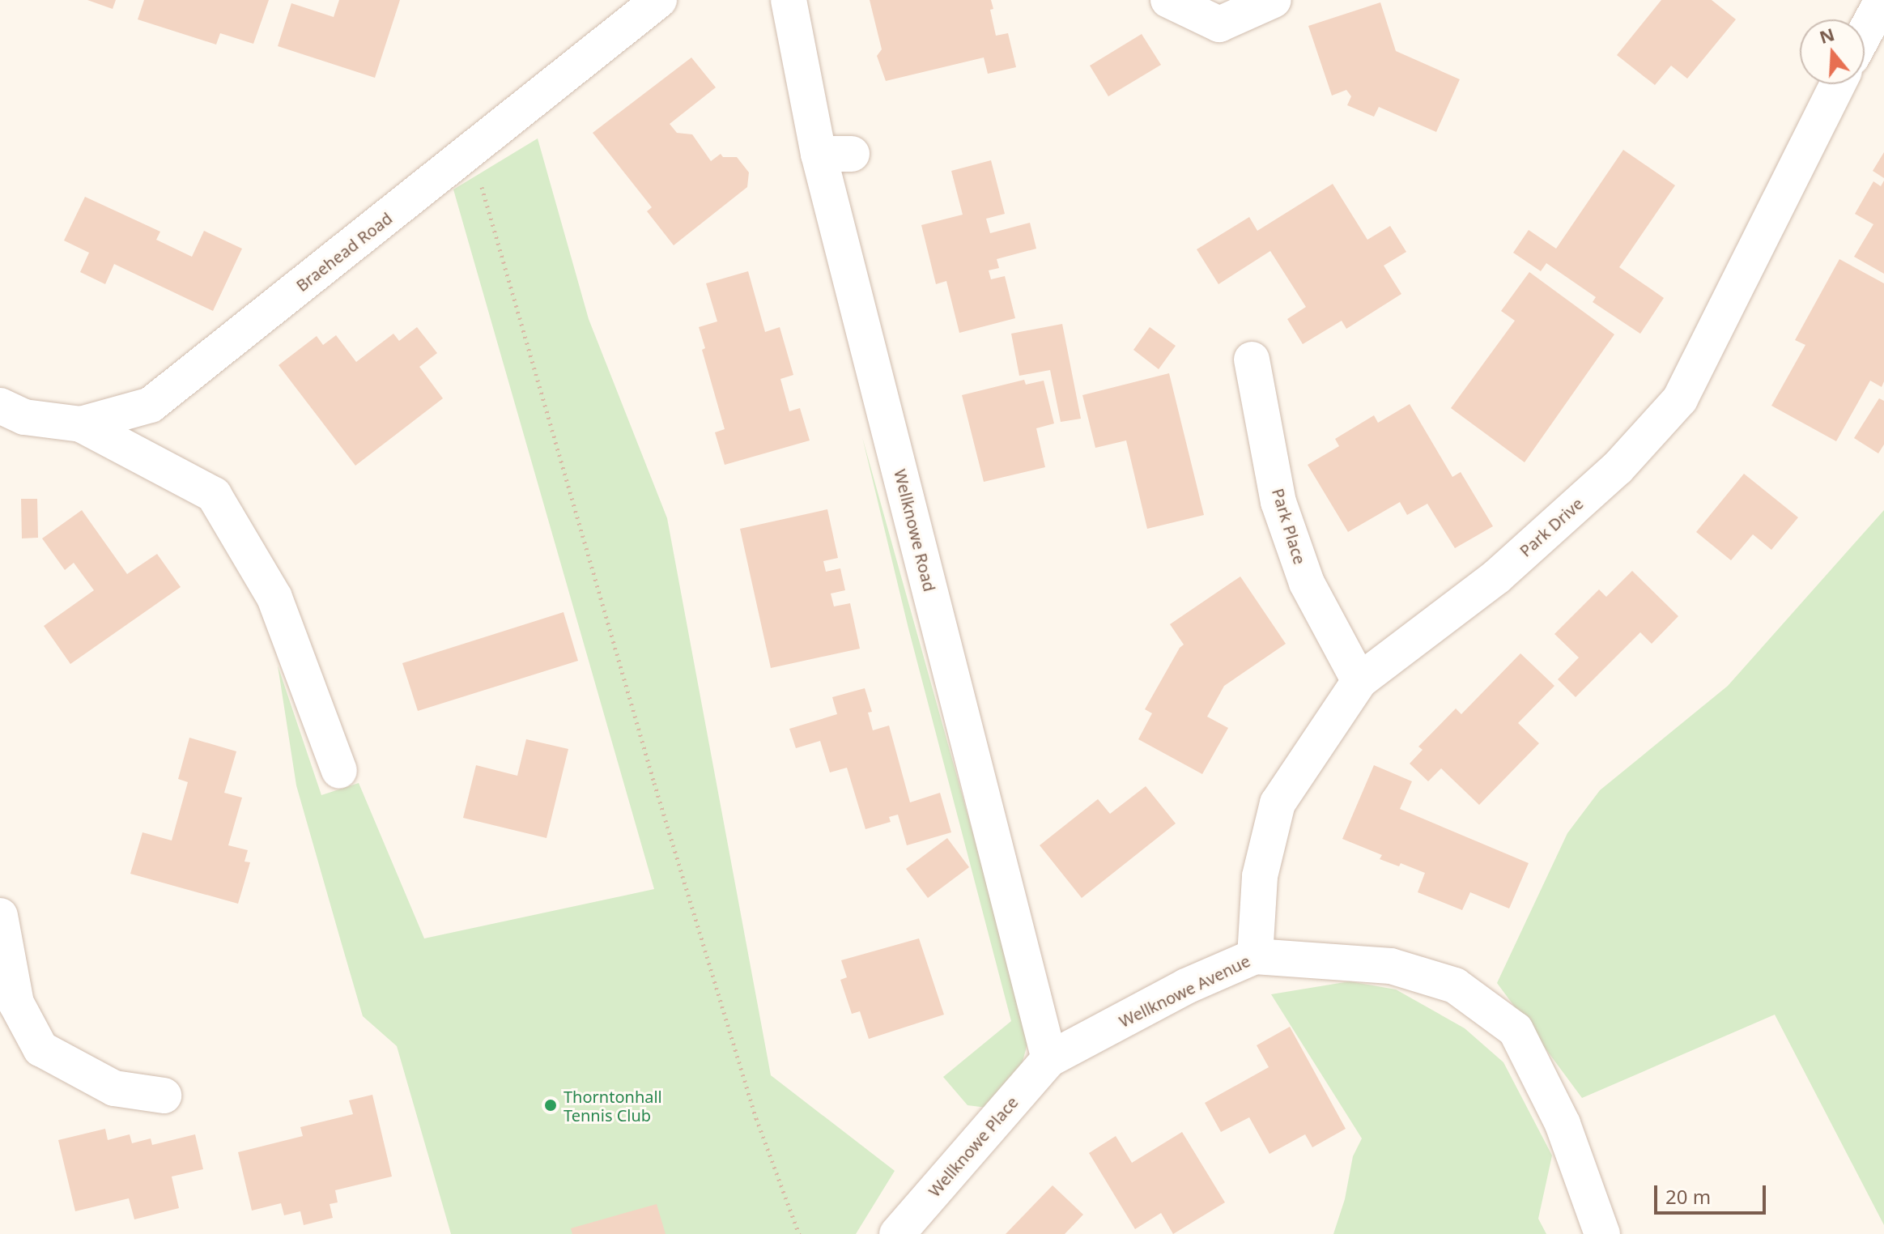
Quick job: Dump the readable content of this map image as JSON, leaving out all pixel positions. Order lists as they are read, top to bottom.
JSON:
{
  "streets": {
    "street": [
      "Braehead Road",
      "Park Place",
      "Park Drive",
      "Wellknowe Road",
      "Wellknowe Avenue",
      "Wellknowe Place"
    ]
  },
  "crossings": [
    ["Park Place", "Park Drive"],
    ["Park Drive", "Wellknowe Avenue"],
    ["Wellknowe Road", "Wellknowe Avenue"],
    ["Wellknowe Road", "Wellknowe Place"],
    ["Wellknowe Avenue", "Wellknowe Place"]
  ],
  "places": ["Thorntonhall Tennis Club"],
  "scale_bar": "20 m",
  "north": "top"
}
